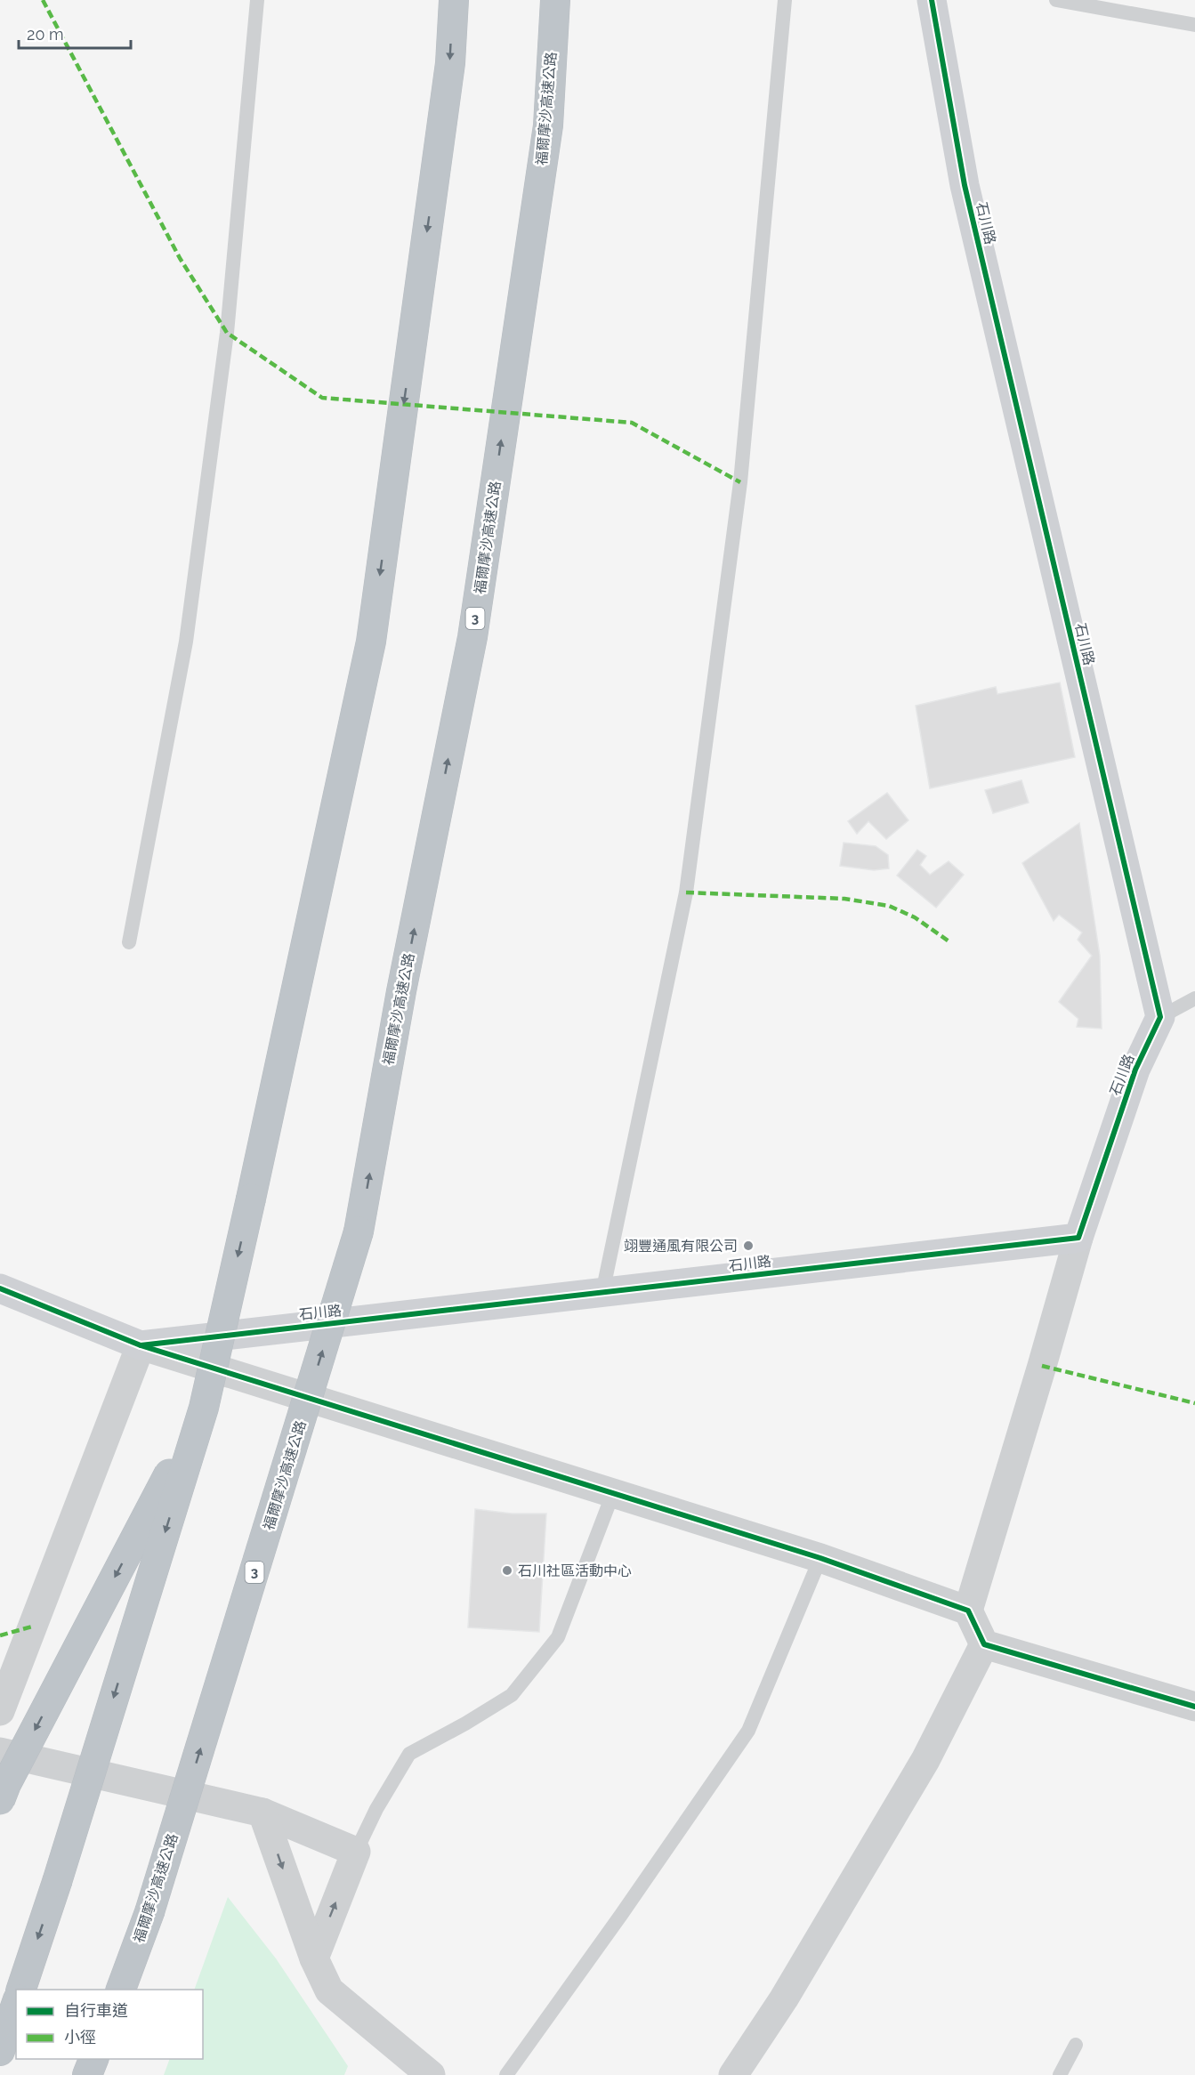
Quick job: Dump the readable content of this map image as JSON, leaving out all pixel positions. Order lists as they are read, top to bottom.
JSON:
{
  "streets": {
    "highway": ["福爾摩沙高速公路", "3"],
    "street": ["石川路"]
  },
  "places": ["翊豐通風有限公司", "石川社區活動中心"],
  "legend": ["自行車道", "小徑"],
  "scale_bar": "20 m"
}
